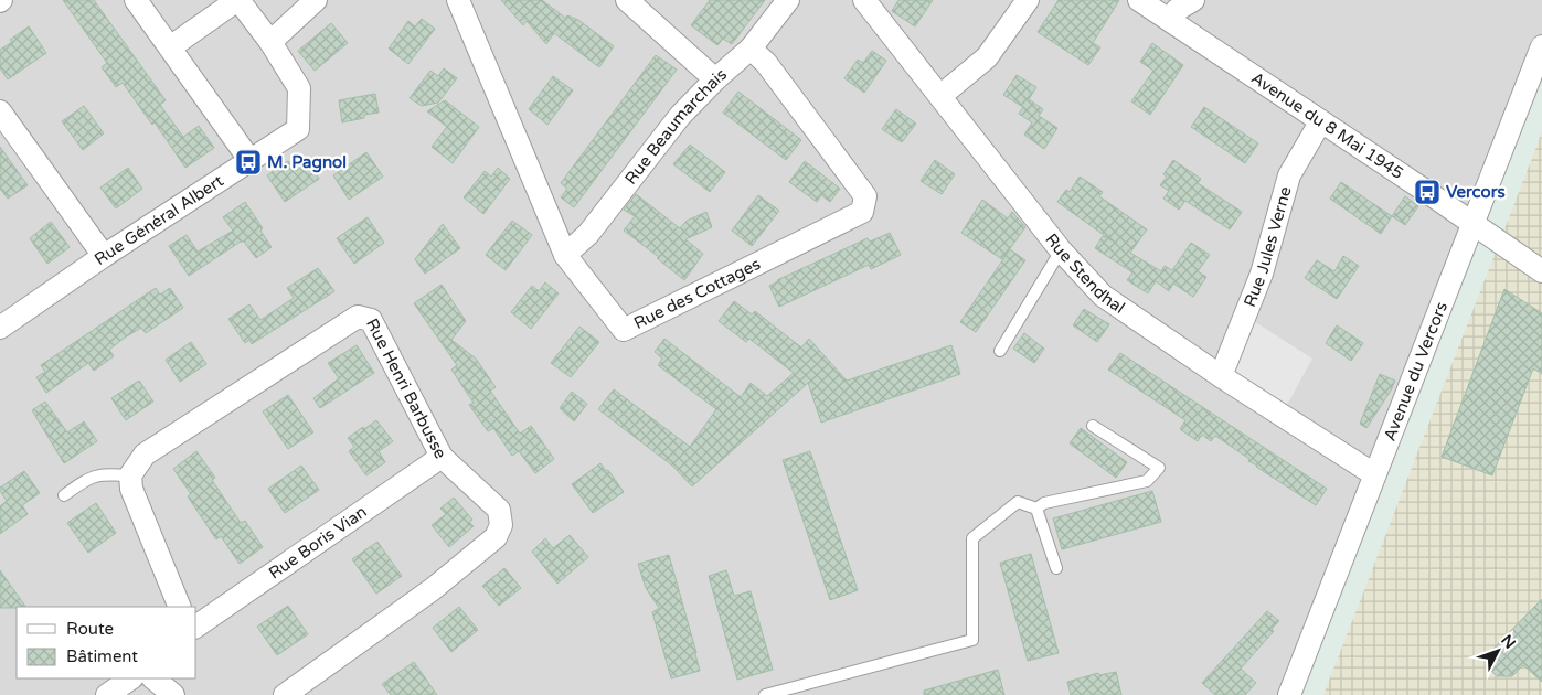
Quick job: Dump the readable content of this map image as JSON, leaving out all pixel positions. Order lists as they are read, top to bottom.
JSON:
{
  "streets": {
    "street": [
      "Avenue du 8 Mai 1945",
      "Rue Beaumarchais",
      "Rue Général Albert",
      "Rue Jules Verne",
      "Rue Stendhal",
      "Rue des Cottages",
      "Avenue du Vercors",
      "Rue Henri Barbusse",
      "Rue Boris Vian"
    ]
  },
  "crossings": [
    ["Avenue du 8 Mai 1945", "Rue Jules Verne"],
    ["Avenue du 8 Mai 1945", "Avenue du Vercors"],
    ["Rue Beaumarchais", "Rue des Cottages"],
    ["Rue Jules Verne", "Rue Stendhal"],
    ["Rue Stendhal", "Avenue du Vercors"],
    ["Rue Henri Barbusse", "Rue Boris Vian"]
  ],
  "places": {
    "bus stop": ["M. Pagnol", "Vercors"]
  },
  "legend": ["Route", "Bâtiment"],
  "north": "top right"
}
